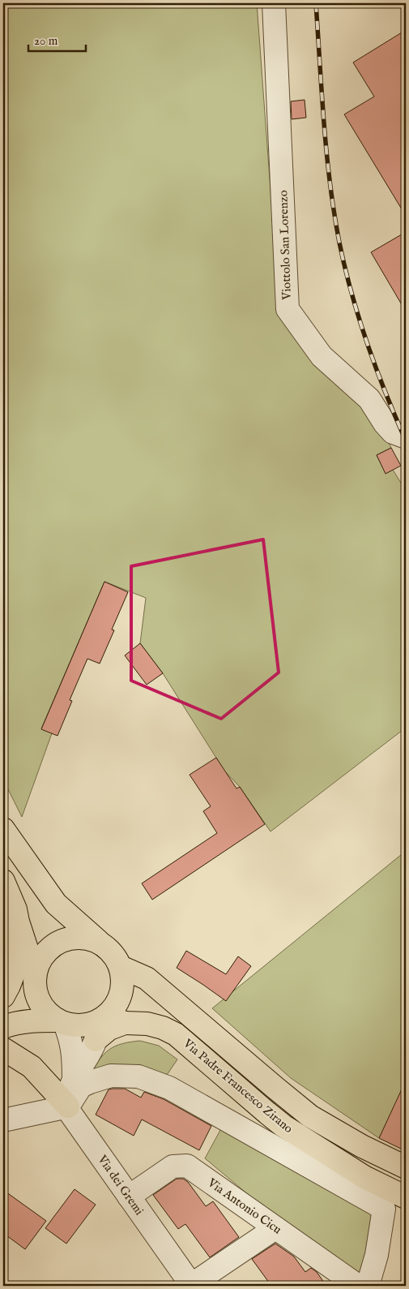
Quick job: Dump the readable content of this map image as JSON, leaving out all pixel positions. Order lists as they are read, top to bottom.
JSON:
{
  "streets": {
    "main road": ["Via Padre Francesco Zirano"],
    "street": ["Viottolo San Lorenzo", "Via dei Gremi", "Via Antonio Cicu"]
  },
  "crossings": [
    ["Via dei Gremi", "Via Antonio Cicu"]
  ],
  "scale_bar": "20 m"
}
